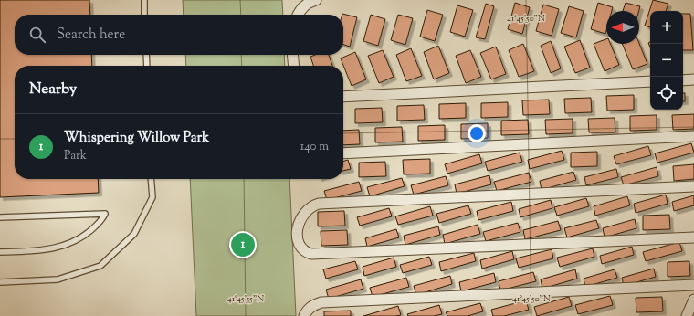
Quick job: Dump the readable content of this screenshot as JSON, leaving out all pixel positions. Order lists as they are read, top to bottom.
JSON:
{
  "north": "left",
  "page": {
    "map_buttons": ["+", "−"],
    "search": "Search here",
    "heading": "Nearby",
    "list": [
      {
        "mark": "1",
        "name": "Whispering Willow Park",
        "note": "Park",
        "value": "140 m"
      }
    ],
    "pins": "1"
  },
  "coordinates": ["41°45'50\"N", "41°45'55\"N"]
}
